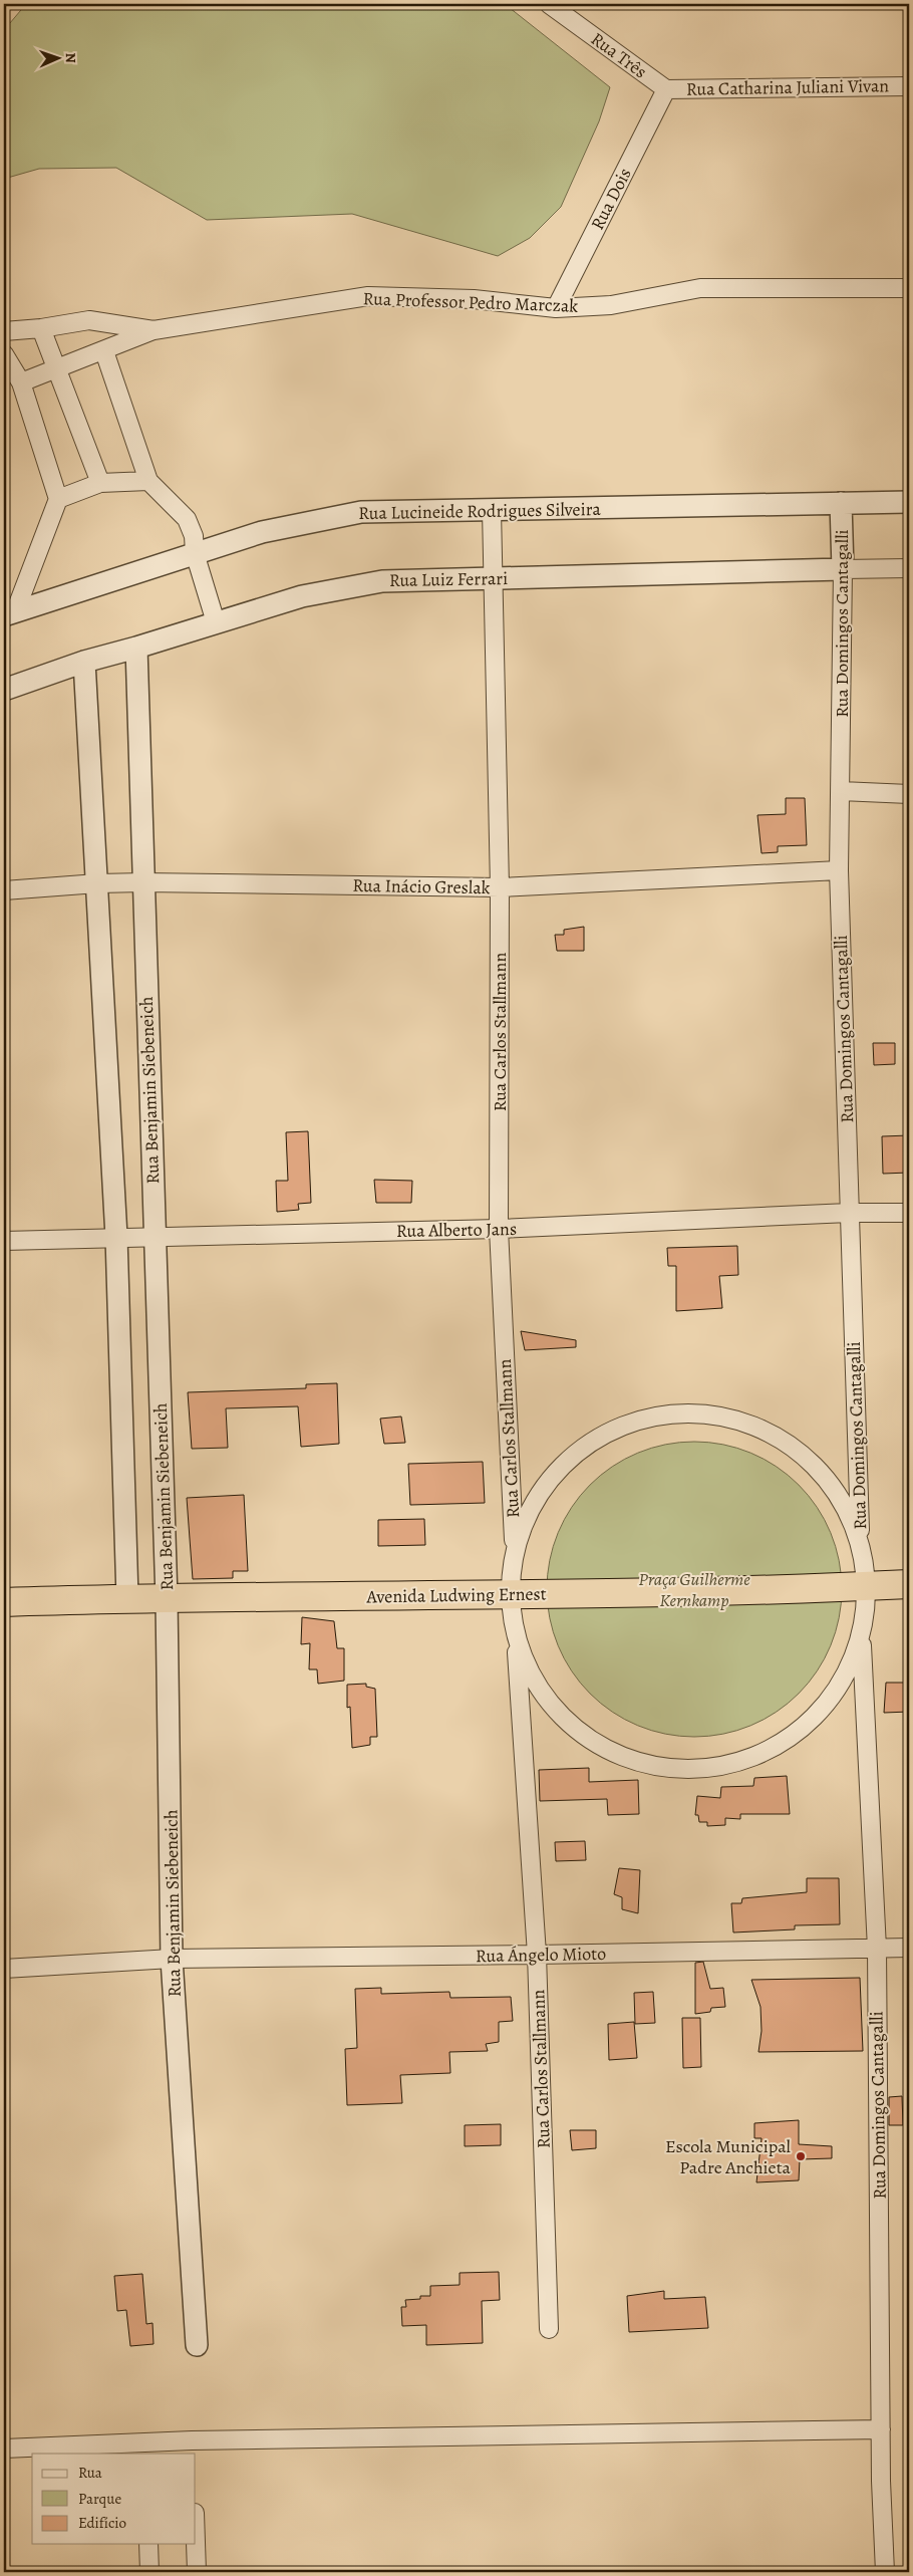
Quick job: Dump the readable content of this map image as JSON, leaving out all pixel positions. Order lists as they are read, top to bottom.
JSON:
{
  "streets": {
    "highway": ["Avenida Ludwing Ernest"],
    "street": [
      "Rua Três",
      "Rua Catharina Juliani Vivan",
      "Rua Dois",
      "Rua Professor Pedro Marczak",
      "Rua Lucineide Rodrigues Silveira",
      "Rua Luiz Ferrari",
      "Rua Domingos Cantagalli",
      "Rua Inácio Greslak",
      "Rua Carlos Stallmann",
      "Rua Benjamin Siebeneich",
      "Rua Alberto Jans",
      "Rua Ángelo Mioto"
    ]
  },
  "crossings": [
    ["Rua Três", "Rua Catharina Juliani Vivan"],
    ["Rua Três", "Rua Dois"],
    ["Rua Catharina Juliani Vivan", "Rua Dois"],
    ["Rua Dois", "Rua Professor Pedro Marczak"],
    ["Rua Lucineide Rodrigues Silveira", "Rua Domingos Cantagalli"],
    ["Rua Lucineide Rodrigues Silveira", "Rua Carlos Stallmann"],
    ["Rua Luiz Ferrari", "Rua Domingos Cantagalli"],
    ["Rua Luiz Ferrari", "Rua Carlos Stallmann"],
    ["Rua Luiz Ferrari", "Rua Benjamin Siebeneich"],
    ["Rua Domingos Cantagalli", "Rua Inácio Greslak"],
    ["Rua Domingos Cantagalli", "Rua Alberto Jans"],
    ["Rua Domingos Cantagalli", "Avenida Ludwing Ernest"],
    ["Rua Domingos Cantagalli", "Rua Ángelo Mioto"],
    ["Rua Inácio Greslak", "Rua Carlos Stallmann"],
    ["Rua Inácio Greslak", "Rua Benjamin Siebeneich"],
    ["Rua Carlos Stallmann", "Rua Alberto Jans"],
    ["Rua Carlos Stallmann", "Rua Ángelo Mioto"],
    ["Rua Benjamin Siebeneich", "Rua Alberto Jans"],
    ["Rua Benjamin Siebeneich", "Avenida Ludwing Ernest"],
    ["Rua Benjamin Siebeneich", "Rua Ángelo Mioto"]
  ],
  "parks": ["Praça Guilherme Kernkamp"],
  "places": ["Escola Municipal Padre Anchieta"],
  "legend": ["Rua", "Parque", "Edifício"],
  "north": "right"
}
